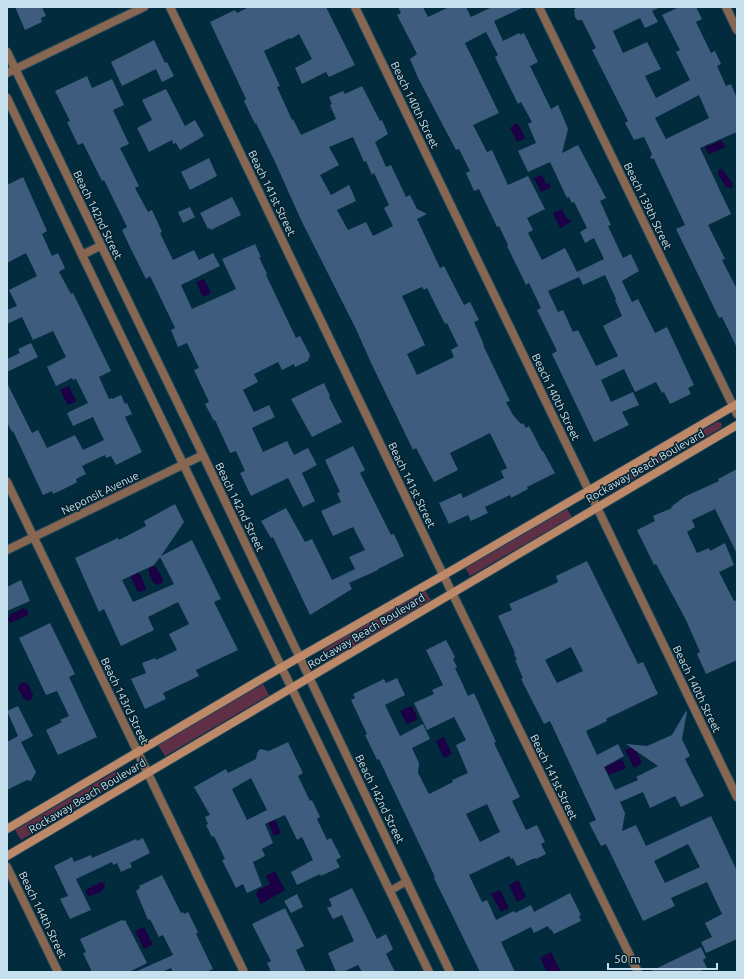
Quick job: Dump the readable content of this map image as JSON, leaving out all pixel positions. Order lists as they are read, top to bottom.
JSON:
{
  "streets": {
    "street": [
      "Beach 140th Street",
      "Beach 141st Street",
      "Beach 139th Street",
      "Beach 142nd Street",
      "Rockaway Beach Boulevard",
      "Neponsit Avenue",
      "Beach 143rd Street",
      "Beach 144th Street"
    ]
  },
  "crossings": [
    ["Beach 140th Street", "Rockaway Beach Boulevard"],
    ["Beach 141st Street", "Rockaway Beach Boulevard"],
    ["Beach 139th Street", "Rockaway Beach Boulevard"],
    ["Beach 142nd Street", "Rockaway Beach Boulevard"],
    ["Beach 142nd Street", "Neponsit Avenue"],
    ["Rockaway Beach Boulevard", "Beach 143rd Street"],
    ["Neponsit Avenue", "Beach 143rd Street"]
  ],
  "scale_bar": "50 m"
}
